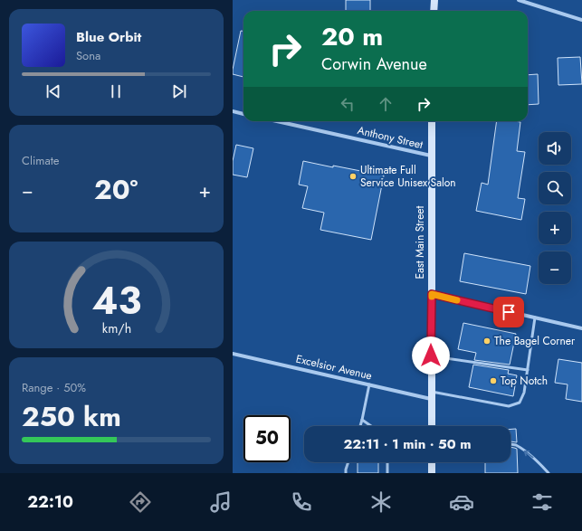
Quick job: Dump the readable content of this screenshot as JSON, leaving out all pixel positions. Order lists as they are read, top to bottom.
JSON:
{
  "streets": {
    "main road": ["East Main Street"],
    "street": ["Anthony Street", "Excelsior Avenue"]
  },
  "crossings": [
    ["Anthony Street", "East Main Street"],
    ["East Main Street", "Excelsior Avenue"]
  ],
  "places": ["Ultimate Full Service Unisex Salon", "The Bagel Corner", "Top Notch"],
  "page": {
    "turn": ["20 m", "Corwin Avenue"],
    "song": ["Blue Orbit", "Sona"],
    "tile": [
      "Climate",
      ["Range · 50%", "250 km"]
    ],
    "map_buttons": ["+", "−"],
    "heat": ["−", "20°", "+"],
    "limit": "50",
    "trip": "22:11 · 1 min · 50 m",
    "tabs": "22:10",
    "gauge": ["43", "km/h"]
  }
}
